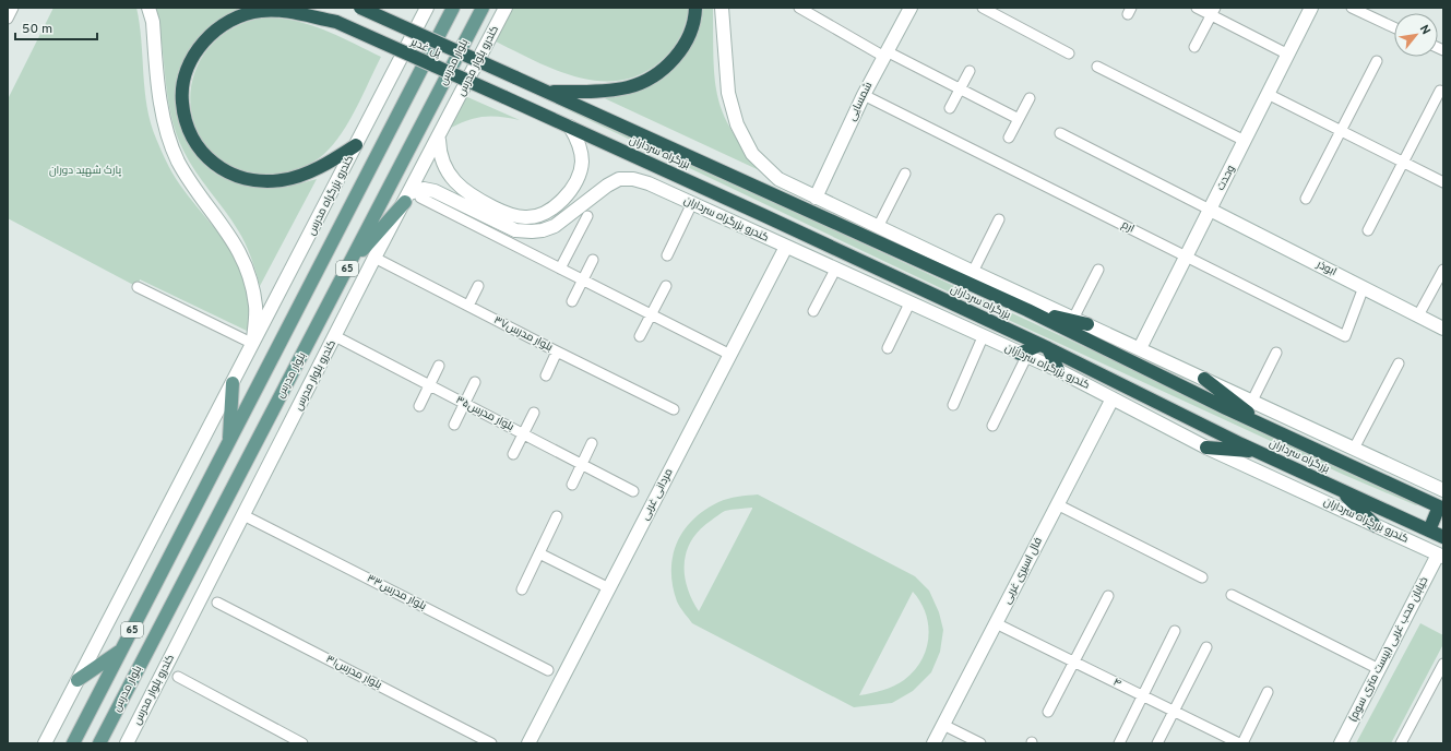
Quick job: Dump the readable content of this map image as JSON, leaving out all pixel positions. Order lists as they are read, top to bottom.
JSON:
{
  "streets": {
    "highway": ["پل غدیر", "بزرگراه سرداران"],
    "main road": [
      "کندرو بلوار مدرس",
      "بلوار مدرس",
      "شمسایی",
      "وحدت",
      "کندرو بزرگراه مدرس",
      "کندرو بزرگراه سرداران",
      "65",
      "ابوذر",
      "مردانی غربی",
      "فال اسیری غربی",
      "خیابان محب غربی (بیست متری سوم)"
    ],
    "street": [
      "ارم",
      "بلوار مدرس۳۷",
      "بلوار مدرس۳۵",
      "بلوار مدرس۳۳",
      "بلوار مدرس۳۱",
      "۴"
    ]
  },
  "crossings": [
    ["پل غدیر", "بزرگراه سرداران"],
    ["کندرو بلوار مدرس", "کندرو بزرگراه سرداران"],
    ["کندرو بلوار مدرس", "بلوار مدرس۳۷"],
    ["کندرو بلوار مدرس", "بلوار مدرس۳۵"],
    ["کندرو بلوار مدرس", "بلوار مدرس۳۳"],
    ["شمسایی", "ارم"],
    ["وحدت", "ارم"],
    ["وحدت", "ابوذر"],
    ["کندرو بزرگراه سرداران", "مردانی غربی"],
    ["کندرو بزرگراه سرداران", "فال اسیری غربی"],
    ["کندرو بزرگراه سرداران", "خیابان محب غربی (بیست متری سوم)"],
    ["ارم", "ابوذر"],
    ["فال اسیری غربی", "۴"]
  ],
  "parks": ["پارک شهید دوران"],
  "scale_bar": "50 m",
  "north": "top right"
}
